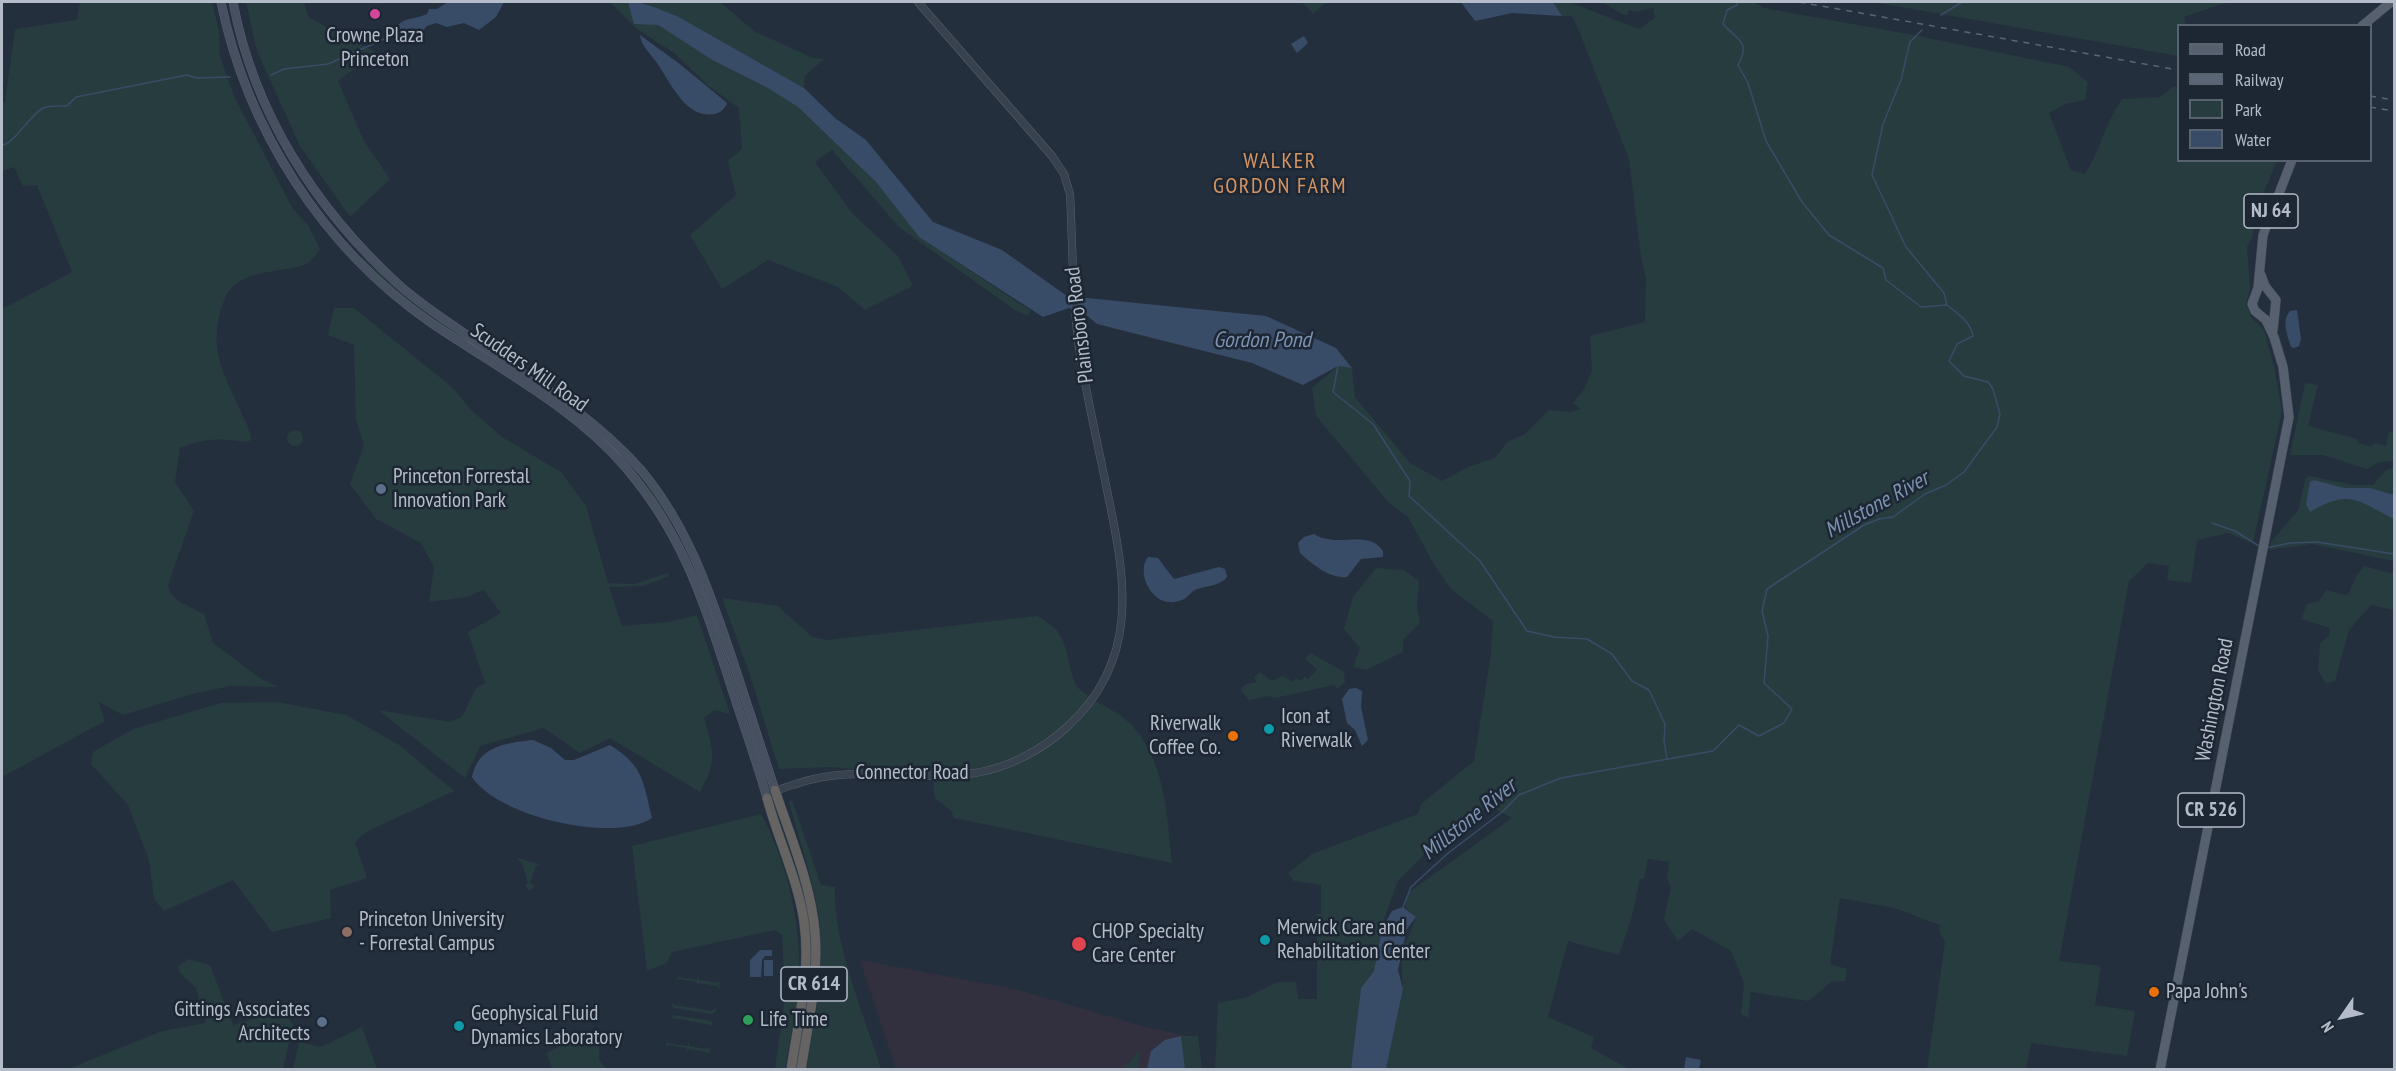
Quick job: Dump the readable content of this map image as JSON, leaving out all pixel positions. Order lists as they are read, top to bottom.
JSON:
{
  "streets": {
    "highway": ["CR 614"],
    "main road": [
      "NJ 64",
      "Scudders Mill Road",
      "Washington Road",
      "CR 526"
    ],
    "street": ["Plainsboro Road", "Connector Road"]
  },
  "crossings": [
    ["NJ 64", "Washington Road"],
    ["Plainsboro Road", "Connector Road"],
    ["Scudders Mill Road", "Connector Road"],
    ["Scudders Mill Road", "CR 614"],
    ["Connector Road", "CR 614"]
  ],
  "districts": ["WALKER GORDON FARM"],
  "water": ["Gordon Pond", "Millstone River"],
  "places": [
    "Crowne Plaza Princeton",
    "Princeton Forrestal Innovation Park",
    "Icon at Riverwalk",
    "Riverwalk Coffee Co.",
    "Princeton University - Forrestal Campus",
    "Merwick Care and Rehabilitation Center",
    "CHOP Specialty Care Center",
    "Papa John's",
    "Life Time",
    "Gittings Associates Architects",
    "Geophysical Fluid Dynamics Laboratory"
  ],
  "legend": [
    "Road",
    "Railway",
    "Park",
    "Water"
  ],
  "north": "bottom left"
}
